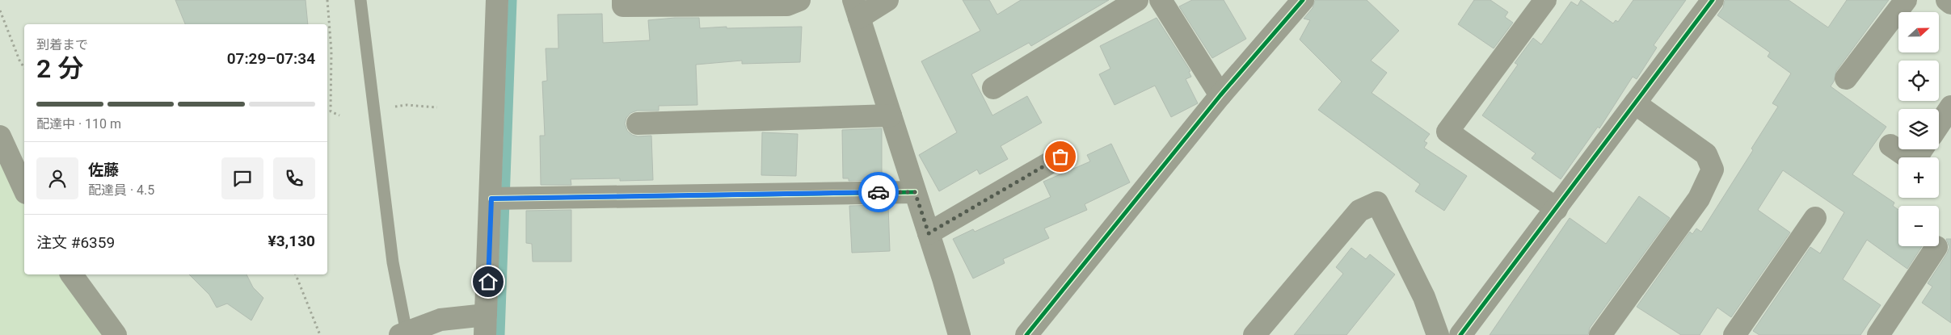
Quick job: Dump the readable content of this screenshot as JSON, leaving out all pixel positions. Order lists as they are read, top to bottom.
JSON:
{
  "north": "right",
  "page": {
    "map_buttons": ["+", "−"],
    "heading": ["2 分", "到着まで", "07:29–07:34"],
    "panel": [
      "佐藤",
      "配達員 · 4.5",
      "注文 #6359",
      "¥3,130"
    ],
    "bar": "配達中 · 110 m"
  }
}
